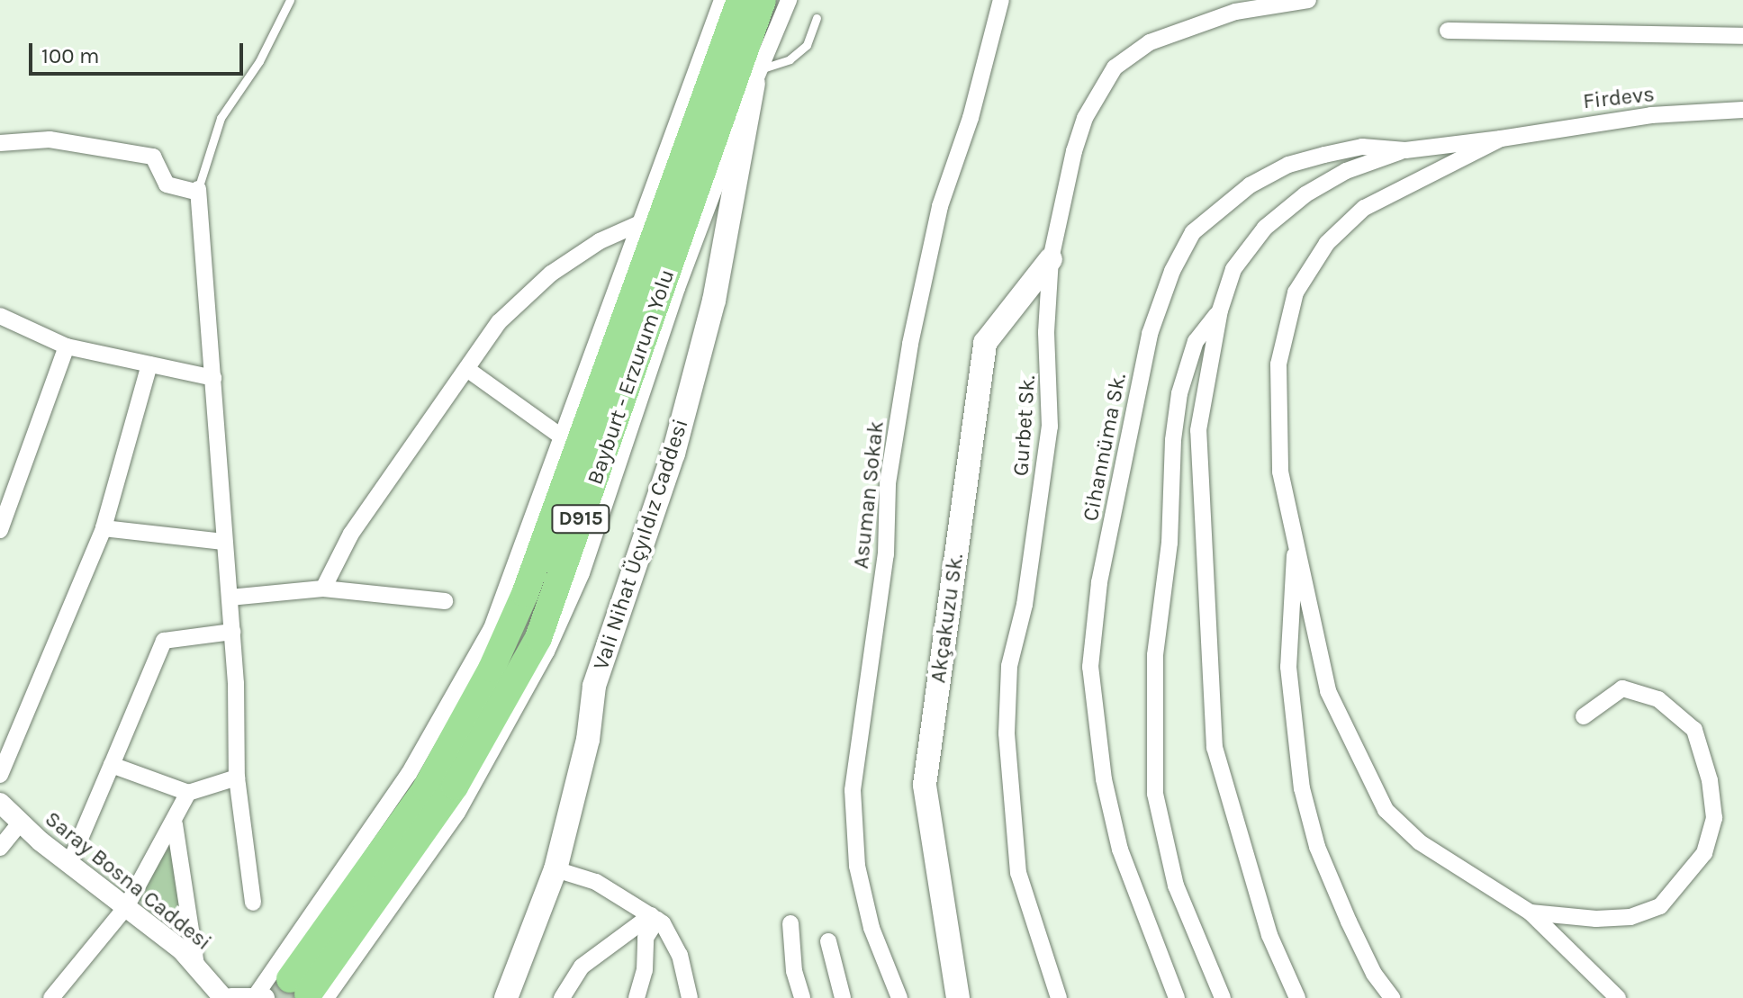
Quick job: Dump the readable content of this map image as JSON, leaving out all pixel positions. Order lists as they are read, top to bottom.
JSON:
{
  "streets": {
    "highway": ["Bayburt - Erzurum Yolu", "D915"],
    "main road": ["Vali Nihat Üçyıldız Caddesi", "Akçakuzu Sk."],
    "street": [
      "Firdevs",
      "Gurbet Sk.",
      "Cihannüma Sk.",
      "Asuman Sokak",
      "Saray Bosna Caddesi"
    ]
  },
  "crossings": [
    ["Firdevs", "Cihannüma Sk."],
    ["Gurbet Sk.", "Akçakuzu Sk."]
  ],
  "scale_bar": "100 m"
}
